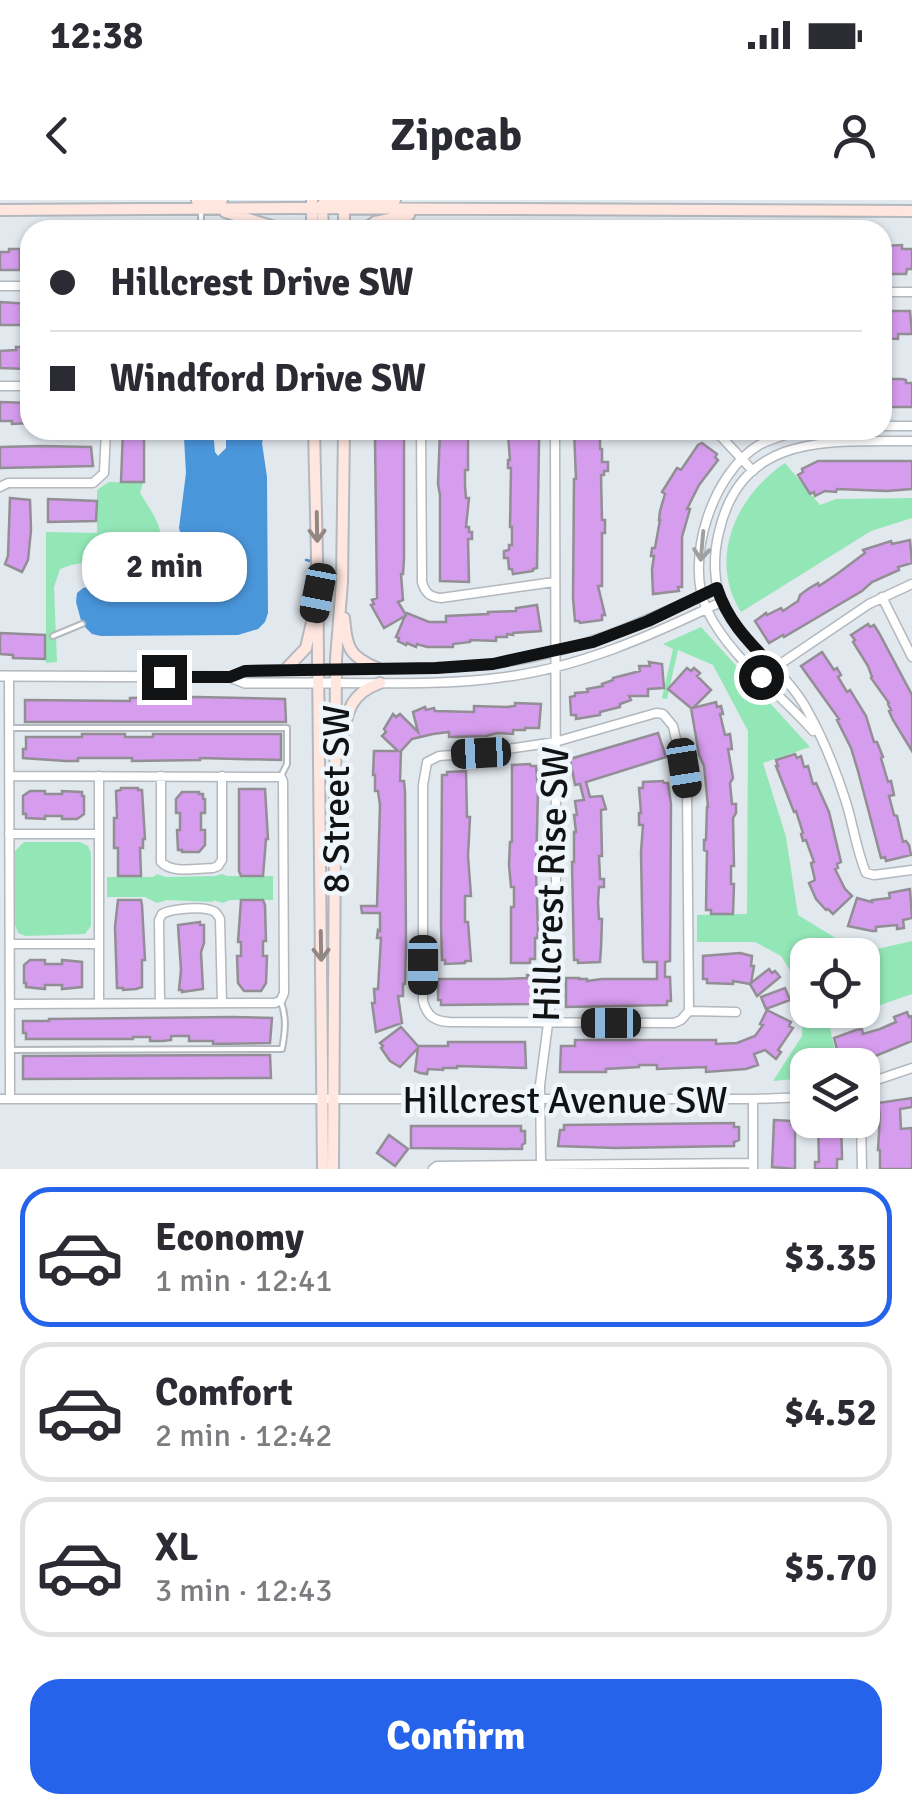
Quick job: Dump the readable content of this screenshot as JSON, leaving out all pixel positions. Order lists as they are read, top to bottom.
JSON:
{
  "streets": {
    "main road": ["8 Street SW"],
    "street": ["Hillcrest Rise SW", "Hillcrest Avenue SW"]
  },
  "crossings": [
    ["8 Street SW", "Hillcrest Avenue SW"],
    ["Hillcrest Rise SW", "Hillcrest Avenue SW"]
  ],
  "page": {
    "status": "12:38",
    "header": "Zipcab",
    "banner": ["Hillcrest Drive SW", "Windford Drive SW"],
    "bubble": "2 min",
    "list": [
      {
        "name": "Economy",
        "note": "1 min · 12:41",
        "value": "$3.35"
      },
      {
        "name": "Comfort",
        "note": "2 min · 12:42",
        "value": "$4.52"
      },
      {
        "name": "XL",
        "note": "3 min · 12:43",
        "value": "$5.70"
      }
    ],
    "buttons": "Confirm"
  }
}
